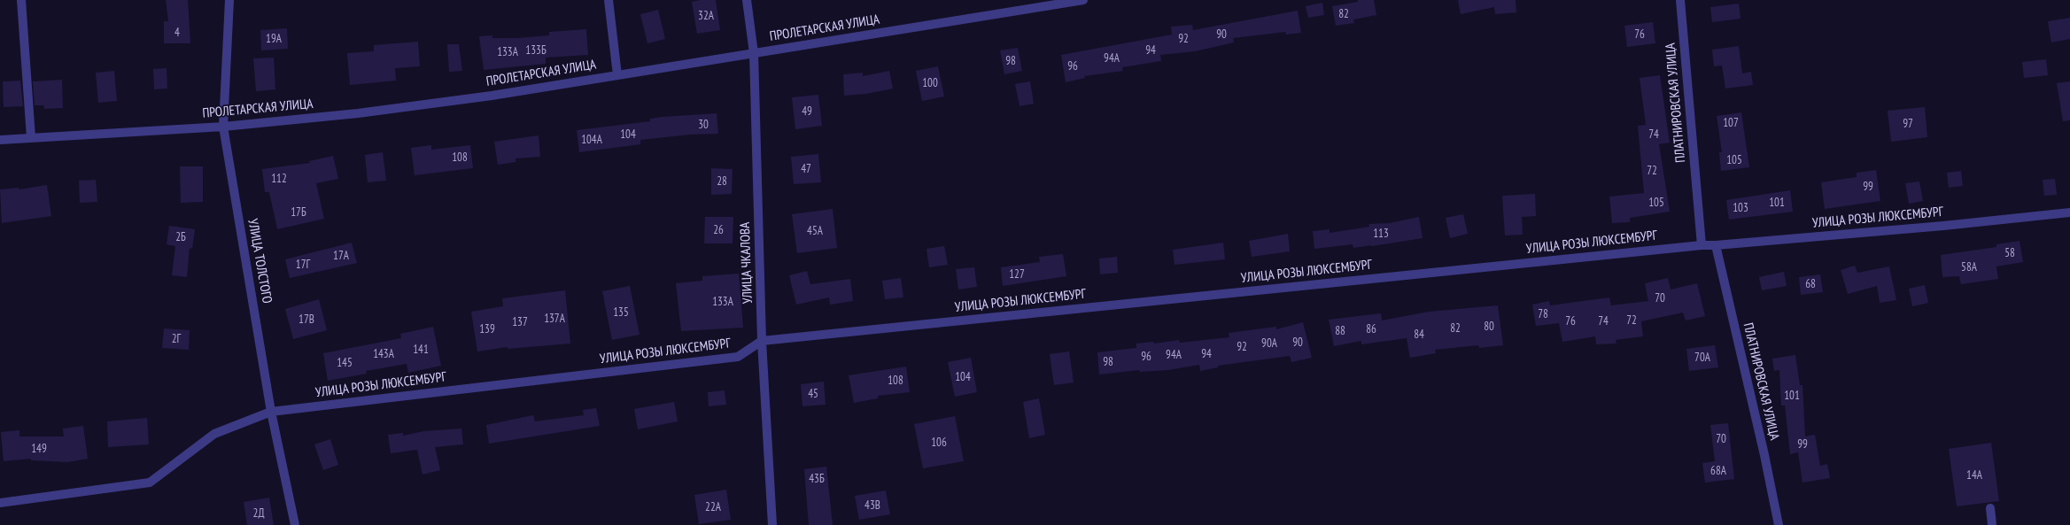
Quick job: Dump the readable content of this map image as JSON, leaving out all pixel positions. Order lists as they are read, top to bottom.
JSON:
{
  "streets": {
    "street": [
      "ПРОЛЕТАРСКАЯ УЛИЦА",
      "ПЛАТНИРОВСКАЯ УЛИЦА",
      "УЛИЦА РОЗЫ ЛЮКСЕМБУРГ",
      "УЛИЦА ТОЛСТОГО",
      "УЛИЦА ЧКАЛОВА"
    ]
  },
  "crossings": [
    ["ПРОЛЕТАРСКАЯ УЛИЦА", "УЛИЦА ТОЛСТОГО"],
    ["ПРОЛЕТАРСКАЯ УЛИЦА", "УЛИЦА ЧКАЛОВА"],
    ["ПЛАТНИРОВСКАЯ УЛИЦА", "УЛИЦА РОЗЫ ЛЮКСЕМБУРГ"],
    ["УЛИЦА РОЗЫ ЛЮКСЕМБУРГ", "УЛИЦА ТОЛСТОГО"],
    ["УЛИЦА РОЗЫ ЛЮКСЕМБУРГ", "УЛИЦА ЧКАЛОВА"]
  ],
  "house_numbers": [
    "82",
    "32А",
    "4",
    "90",
    "76",
    "19А",
    "92",
    "133Б",
    "94",
    "133А",
    "94А",
    "98",
    "96",
    "100",
    "49",
    "107",
    "97",
    "30",
    "104",
    "74",
    "104А",
    "108",
    "105",
    "47",
    "72",
    "112",
    "28",
    "99",
    "105",
    "101",
    "103",
    "17Б",
    "26",
    "45А",
    "113",
    "2Б",
    "58",
    "17А",
    "17Г",
    "58А",
    "127",
    "68",
    "70",
    "133А",
    "135",
    "78",
    "137А",
    "17В",
    "72",
    "76",
    "74",
    "137",
    "80",
    "82",
    "139",
    "86",
    "88",
    "84",
    "2Г",
    "90",
    "90А",
    "92",
    "141",
    "143А",
    "94",
    "94А",
    "96",
    "70А",
    "98",
    "145",
    "104",
    "108",
    "45",
    "101",
    "70",
    "106",
    "99",
    "149",
    "68А",
    "14А",
    "43Б",
    "43В",
    "22А",
    "2Д"
  ]
}
